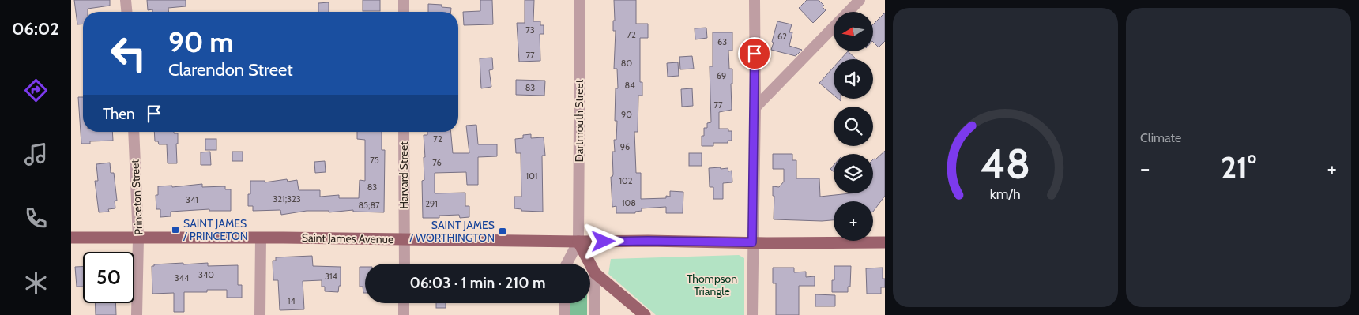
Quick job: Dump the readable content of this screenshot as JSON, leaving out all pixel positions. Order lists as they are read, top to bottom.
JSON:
{
  "streets": {
    "main road": ["Saint James Avenue"],
    "street": ["Dartmouth Street", "Harvard Street", "Princeton Street"]
  },
  "crossings": [
    ["Dartmouth Street", "Saint James Avenue"],
    ["Harvard Street", "Saint James Avenue"],
    ["Princeton Street", "Saint James Avenue"]
  ],
  "parks": ["Thompson Triangle"],
  "places": {
    "transit": ["SAINT JAMES / PRINCETON", "SAINT JAMES / WORTHINGTON"]
  },
  "house_numbers": [
    "73",
    "72",
    "62",
    "63",
    "77",
    "80",
    "69",
    "84",
    "83",
    "77",
    "90",
    "72",
    "96",
    "75",
    "76",
    "101",
    "102",
    "83",
    "321;323",
    "341",
    "108",
    "291",
    "85;87",
    "340",
    "314",
    "344",
    "14"
  ],
  "north": "left",
  "page": {
    "tabs": "06:02",
    "tile": "Climate",
    "map_buttons": "+",
    "turn": ["90 m", "Clarendon Street"],
    "then": "Then",
    "heat": ["−", "21°", "+"],
    "limit": "50",
    "trip": "06:03 · 1 min · 210 m",
    "gauge": ["48", "km/h"]
  }
}
